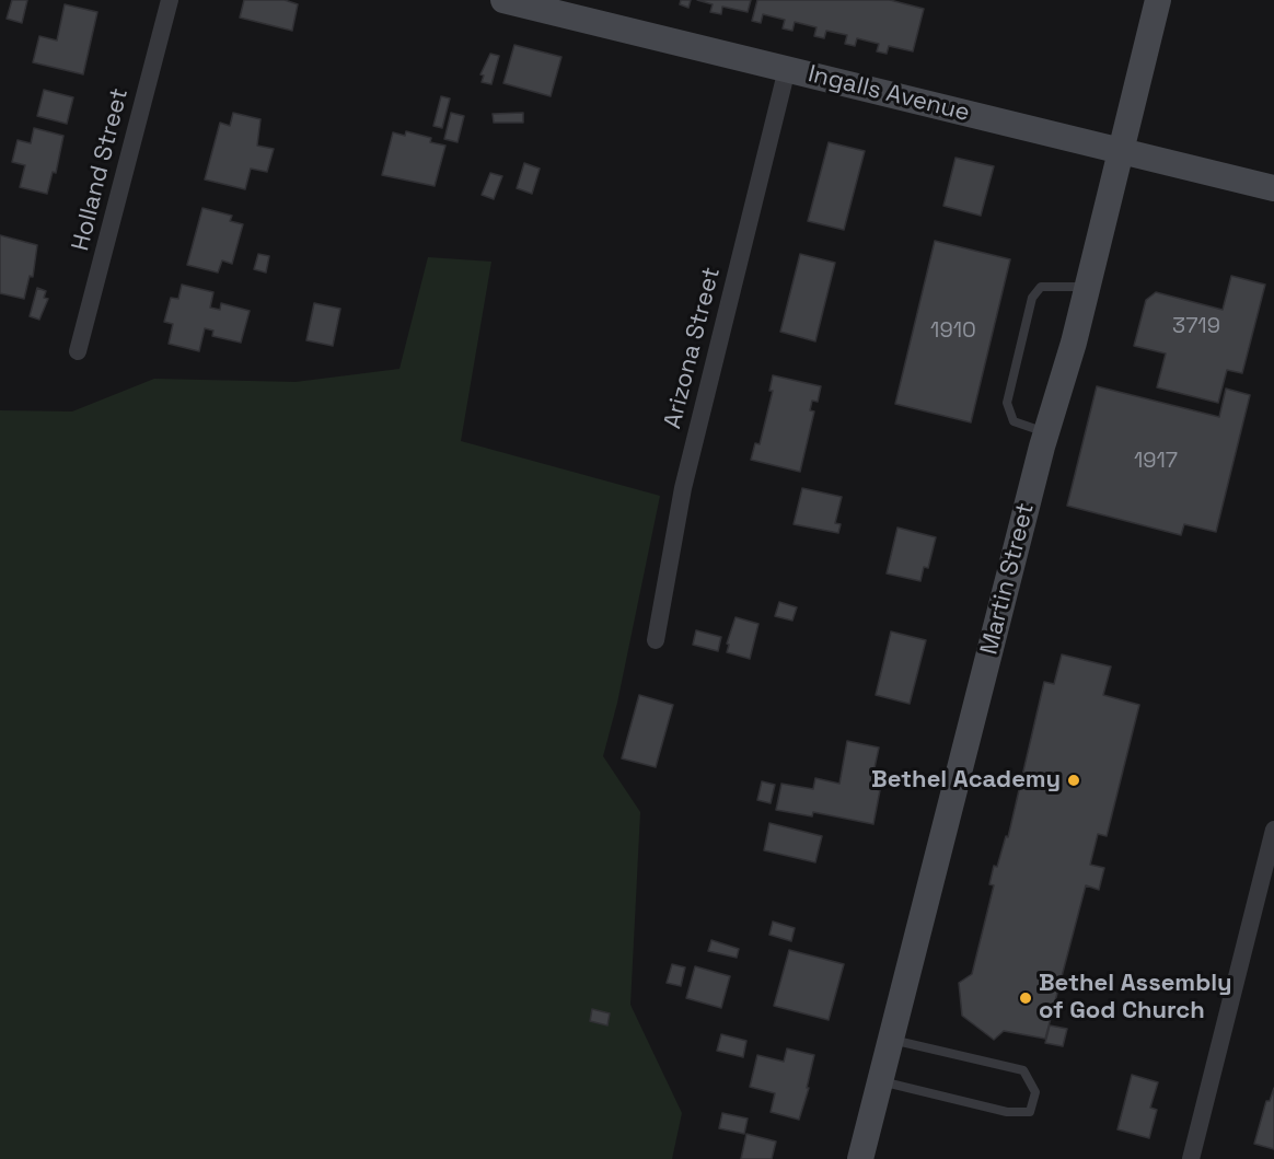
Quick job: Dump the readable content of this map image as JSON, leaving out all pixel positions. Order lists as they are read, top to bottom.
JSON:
{
  "streets": {
    "street": [
      "Ingalls Avenue",
      "Holland Street",
      "Arizona Street",
      "Martin Street"
    ]
  },
  "crossings": [
    ["Ingalls Avenue", "Arizona Street"],
    ["Ingalls Avenue", "Martin Street"]
  ],
  "places": ["Bethel Academy", "Bethel Assembly of God Church"],
  "house_numbers": ["3719", "1910", "1917"]
}
